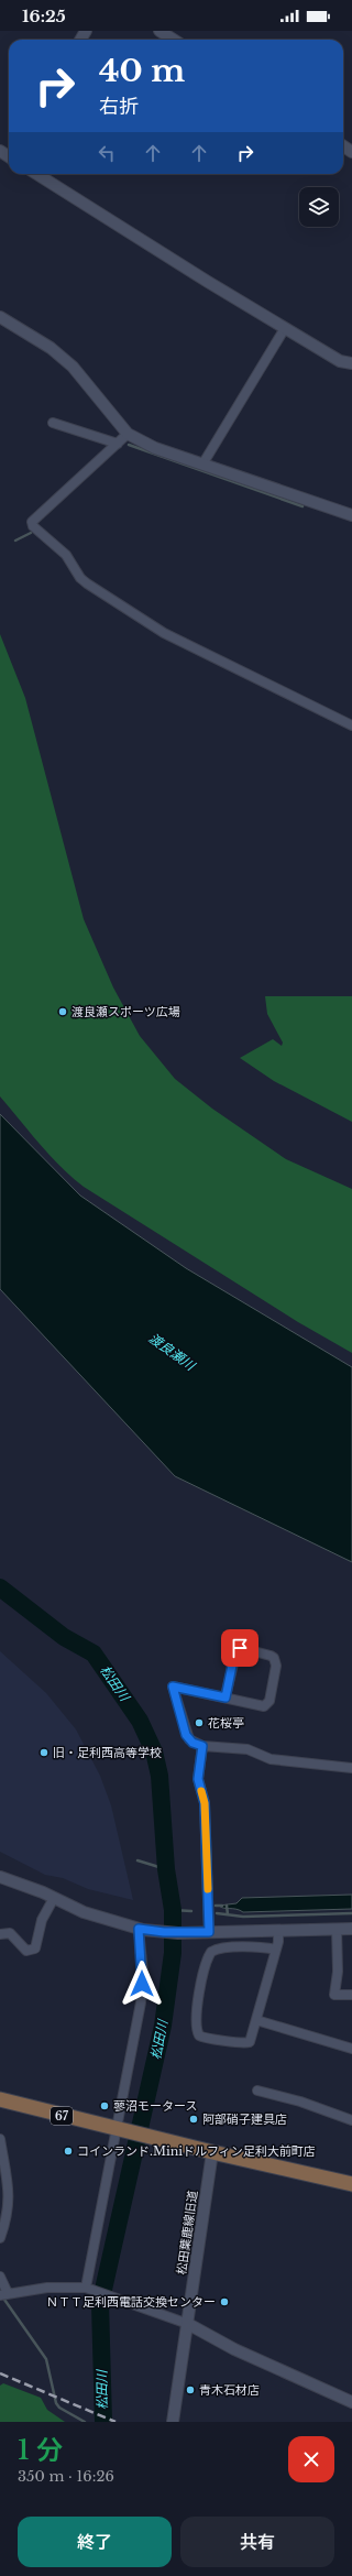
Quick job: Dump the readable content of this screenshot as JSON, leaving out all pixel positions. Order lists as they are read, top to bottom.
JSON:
{
  "streets": {
    "main road": ["67"],
    "street": ["松田葉鹿線旧道"]
  },
  "crossings": [
    ["67", "松田葉鹿線旧道"]
  ],
  "water": ["渡良瀬川", "松田川"],
  "places": [
    "渡良瀬スポーツ広場",
    "花桜亭",
    "旧・足利西高等学校",
    "蓼沼モータース",
    "阿部硝子建具店",
    "コインランド.Miniドルフィン足利大前町店",
    "ＮＴＴ足利西電話交換センター",
    "青木石材店"
  ],
  "page": {
    "status": "16:25",
    "turn": ["40 m", "右折"],
    "heading": ["1 分", "350 m · 16:26"],
    "buttons": ["終了", "共有"]
  }
}
